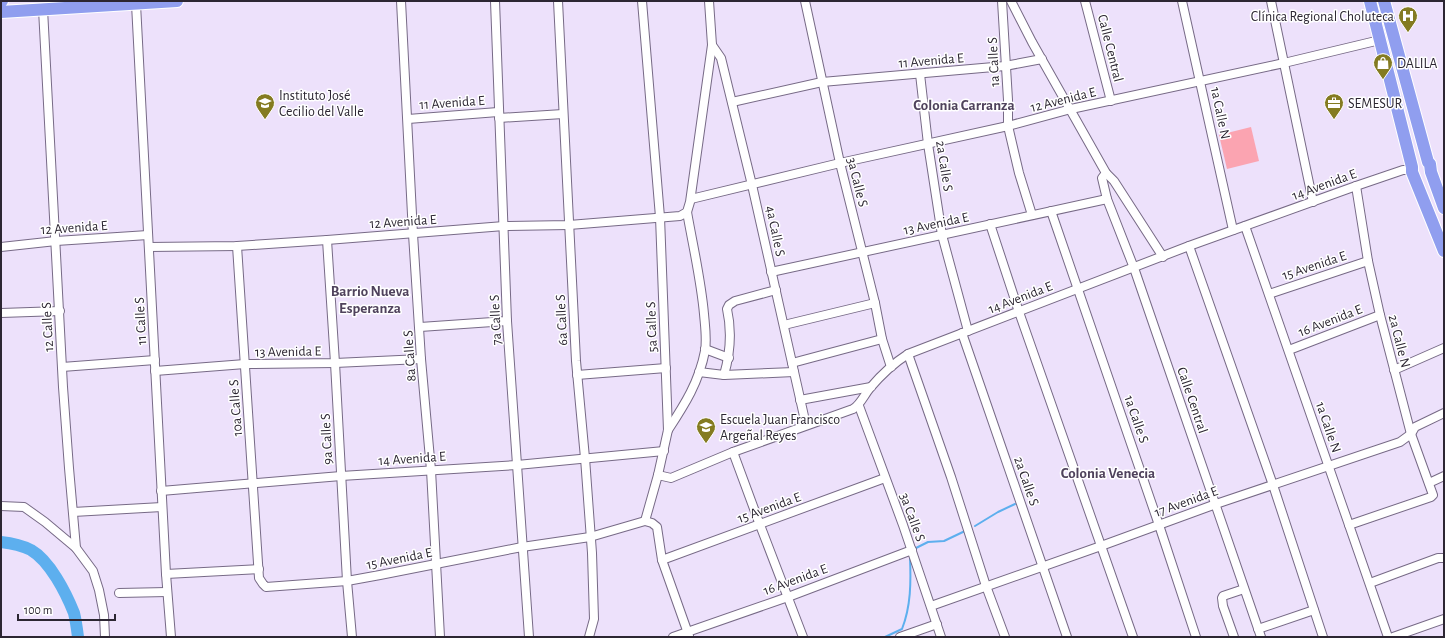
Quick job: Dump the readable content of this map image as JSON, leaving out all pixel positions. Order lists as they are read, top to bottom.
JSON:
{
  "streets": {
    "street": [
      "Calle Central",
      "11 Avenida E",
      "1a Calle S",
      "12 Avenida E",
      "1a Calle N",
      "2a Calle S",
      "3a Calle S",
      "14 Avenida E",
      "13 Avenida E",
      "4a Calle S",
      "15 Avenida E",
      "7a Calle S",
      "6a Calle S",
      "16 Avenida E",
      "11 Calle S",
      "12 Calle S",
      "5a Calle S",
      "2a Calle N",
      "8a Calle S",
      "10a Calle S",
      "9a Calle S",
      "17 Avenida E"
    ]
  },
  "crossings": [
    ["Calle Central", "12 Avenida E"],
    ["Calle Central", "14 Avenida E"],
    ["Calle Central", "13 Avenida E"],
    ["Calle Central", "17 Avenida E"],
    ["11 Avenida E", "1a Calle S"],
    ["11 Avenida E", "2a Calle S"],
    ["11 Avenida E", "3a Calle S"],
    ["11 Avenida E", "4a Calle S"],
    ["11 Avenida E", "7a Calle S"],
    ["11 Avenida E", "6a Calle S"],
    ["11 Avenida E", "8a Calle S"],
    ["1a Calle S", "12 Avenida E"],
    ["1a Calle S", "14 Avenida E"],
    ["1a Calle S", "13 Avenida E"],
    ["1a Calle S", "17 Avenida E"],
    ["12 Avenida E", "1a Calle N"],
    ["12 Avenida E", "2a Calle S"],
    ["12 Avenida E", "3a Calle S"],
    ["12 Avenida E", "4a Calle S"],
    ["12 Avenida E", "7a Calle S"],
    ["12 Avenida E", "6a Calle S"],
    ["12 Avenida E", "11 Calle S"],
    ["12 Avenida E", "12 Calle S"],
    ["12 Avenida E", "5a Calle S"],
    ["12 Avenida E", "8a Calle S"],
    ["12 Avenida E", "10a Calle S"],
    ["12 Avenida E", "9a Calle S"],
    ["1a Calle N", "14 Avenida E"],
    ["1a Calle N", "15 Avenida E"],
    ["1a Calle N", "16 Avenida E"],
    ["1a Calle N", "2a Calle N"],
    ["1a Calle N", "17 Avenida E"],
    ["2a Calle S", "14 Avenida E"],
    ["2a Calle S", "13 Avenida E"],
    ["2a Calle S", "17 Avenida E"],
    ["3a Calle S", "14 Avenida E"],
    ["3a Calle S", "13 Avenida E"],
    ["3a Calle S", "15 Avenida E"],
    ["3a Calle S", "16 Avenida E"],
    ["3a Calle S", "17 Avenida E"],
    ["14 Avenida E", "7a Calle S"],
    ["14 Avenida E", "6a Calle S"],
    ["14 Avenida E", "11 Calle S"],
    ["14 Avenida E", "5a Calle S"],
    ["14 Avenida E", "2a Calle N"],
    ["14 Avenida E", "8a Calle S"],
    ["14 Avenida E", "10a Calle S"],
    ["14 Avenida E", "9a Calle S"],
    ["13 Avenida E", "4a Calle S"],
    ["13 Avenida E", "11 Calle S"],
    ["13 Avenida E", "8a Calle S"],
    ["13 Avenida E", "10a Calle S"],
    ["13 Avenida E", "9a Calle S"],
    ["15 Avenida E", "7a Calle S"],
    ["15 Avenida E", "6a Calle S"],
    ["15 Avenida E", "5a Calle S"],
    ["15 Avenida E", "2a Calle N"],
    ["15 Avenida E", "8a Calle S"],
    ["15 Avenida E", "10a Calle S"],
    ["15 Avenida E", "9a Calle S"],
    ["16 Avenida E", "2a Calle N"],
    ["2a Calle N", "17 Avenida E"]
  ],
  "districts": ["Colonia Carranza", "Barrio Nueva Esperanza", "Colonia Venecia"],
  "places": {
    "hospital": ["Clínica Regional Choluteca"],
    "shop": ["DALILA"],
    "school or university": ["Instituto José Cecilio del Valle", "Escuela Juan Francisco Argeñal Reyes"],
    "office": ["SEMESUR"]
  },
  "scale_bar": "100 m"
}
